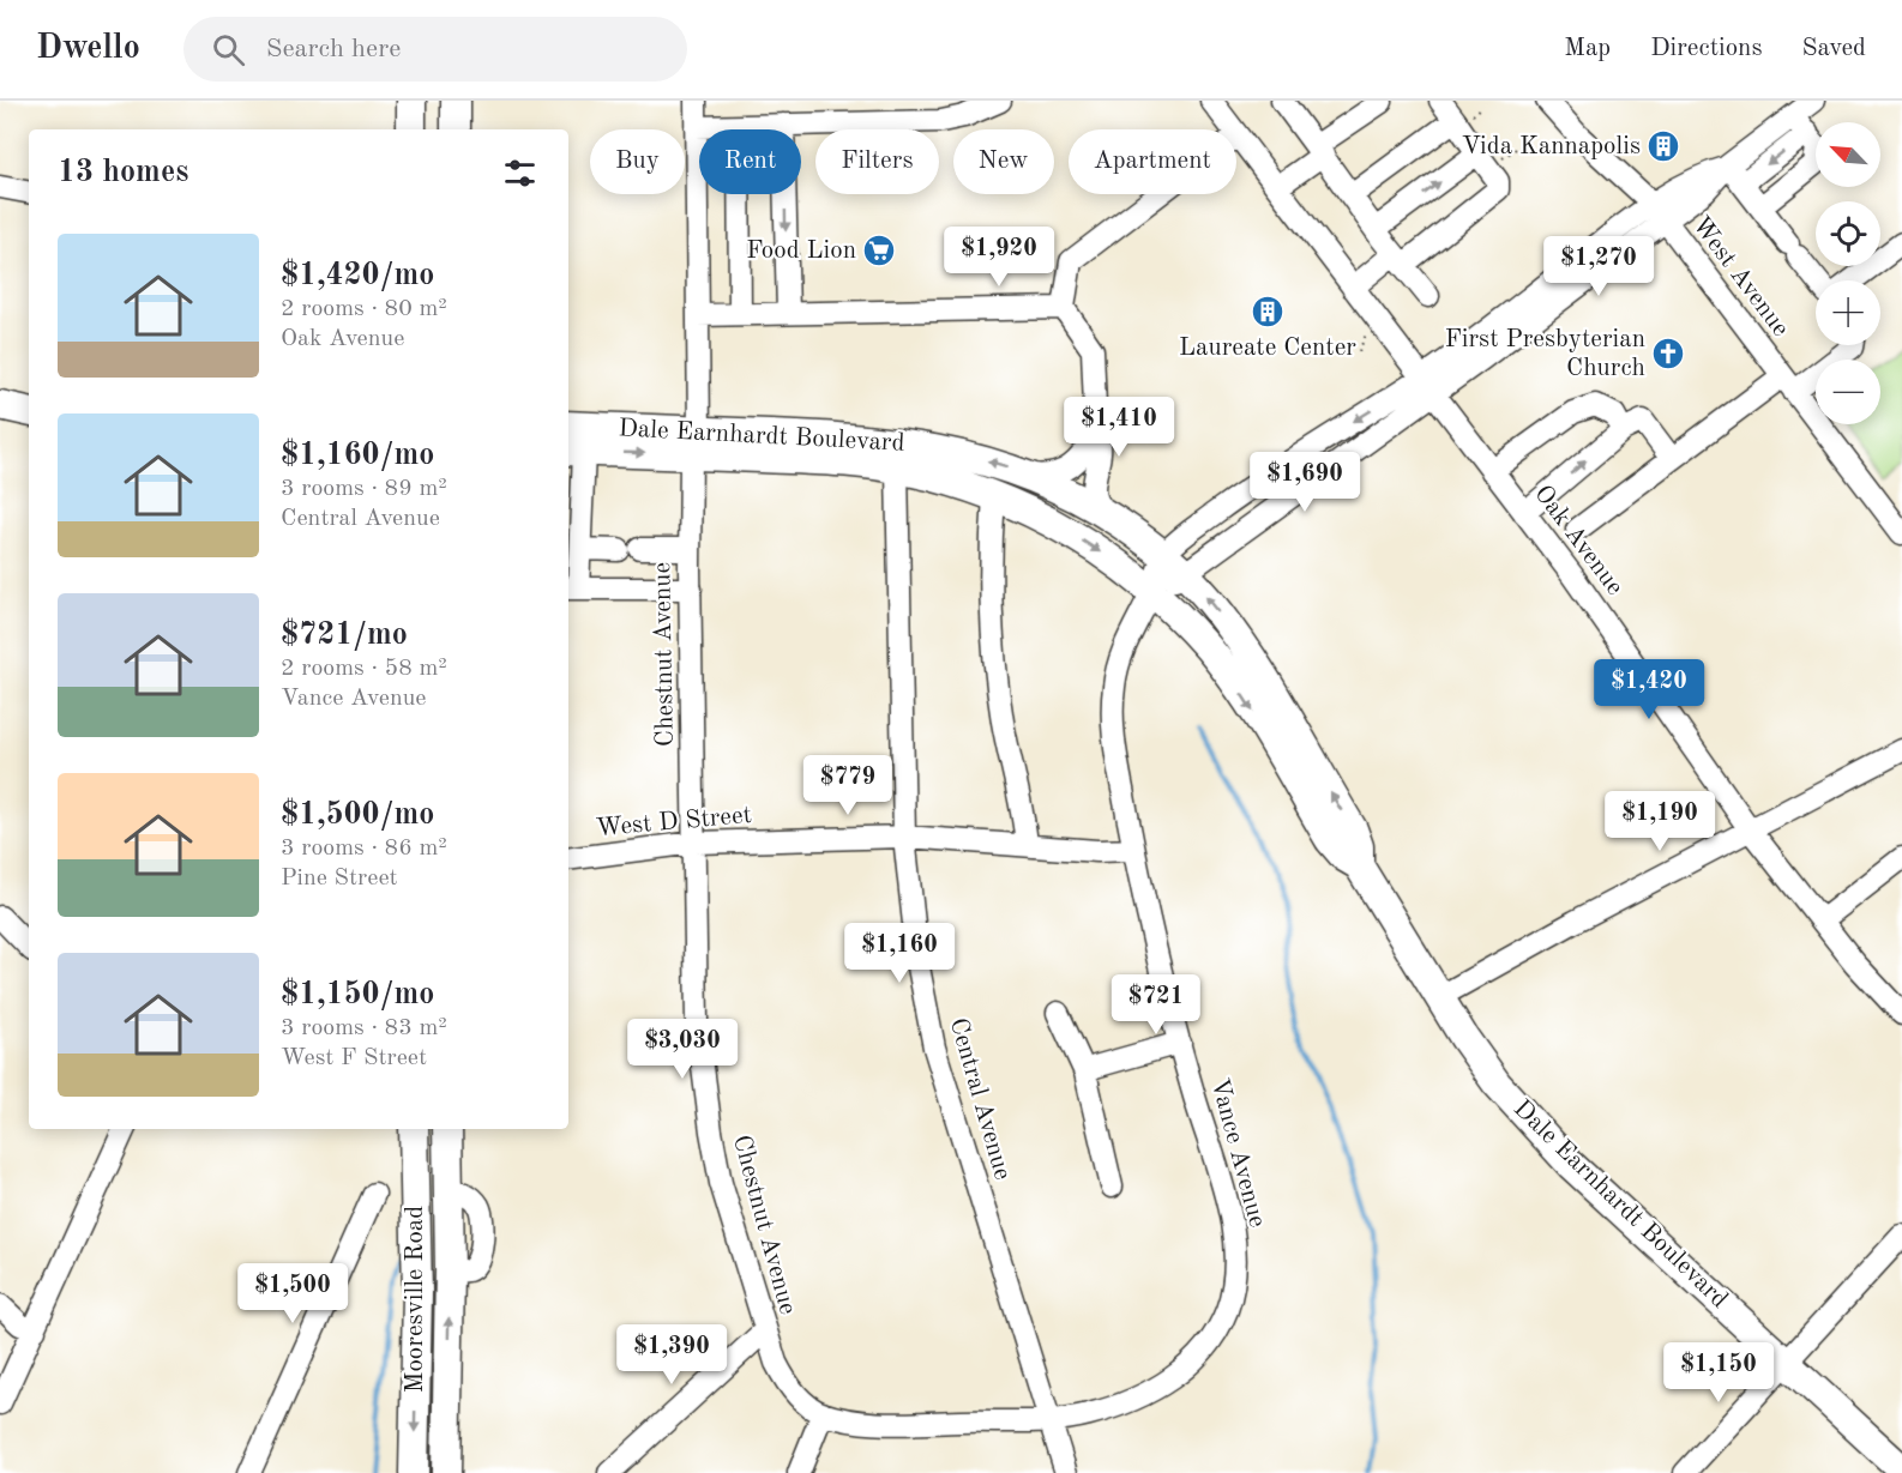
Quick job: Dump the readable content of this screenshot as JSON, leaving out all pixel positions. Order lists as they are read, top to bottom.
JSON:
{
  "streets": {
    "main road": ["Dale Earnhardt Boulevard", "Mooresville Road"],
    "street": [
      "West Avenue",
      "Oak Avenue",
      "Chestnut Avenue",
      "West D Street",
      "Central Avenue",
      "Vance Avenue"
    ]
  },
  "crossings": [
    ["Dale Earnhardt Boulevard", "Chestnut Avenue"],
    ["Dale Earnhardt Boulevard", "Central Avenue"],
    ["Dale Earnhardt Boulevard", "Vance Avenue"],
    ["Chestnut Avenue", "West D Street"],
    ["Chestnut Avenue", "Central Avenue"],
    ["Chestnut Avenue", "Vance Avenue"],
    ["West D Street", "Central Avenue"],
    ["West D Street", "Vance Avenue"],
    ["Central Avenue", "Vance Avenue"]
  ],
  "places": {
    "building": ["Vida Kannapolis", "Laureate Center"],
    "supermarket": ["Food Lion"],
    "church": ["First Presbyterian Church"]
  },
  "north": "top left",
  "page": {
    "header": "Dwello",
    "search": "Search here",
    "nav": ["Map", "Directions", "Saved"],
    "map_buttons": ["+", "−"],
    "chip": [
      "Buy",
      "Rent",
      "Filters",
      "New",
      "Apartment"
    ],
    "heading": "13 homes",
    "list": [
      {
        "name": "$1,420/mo",
        "note": "2 rooms · 80 m² · Oak Avenue"
      },
      {
        "name": "$1,160/mo",
        "note": "3 rooms · 89 m² · Central Avenue"
      },
      {
        "name": "$721/mo",
        "note": "2 rooms · 58 m² · Vance Avenue"
      },
      {
        "name": "$1,500/mo",
        "note": "3 rooms · 86 m² · Pine Street"
      },
      {
        "name": "$1,150/mo",
        "note": "3 rooms · 83 m² · West F Street"
      }
    ],
    "price": [
      "$1,920",
      "$1,270",
      "$1,410",
      "$1,690",
      "$1,420",
      "$779",
      "$1,190",
      "$1,160",
      "$721",
      "$3,030",
      "$1,500",
      "$1,390",
      "$1,150"
    ]
  }
}
